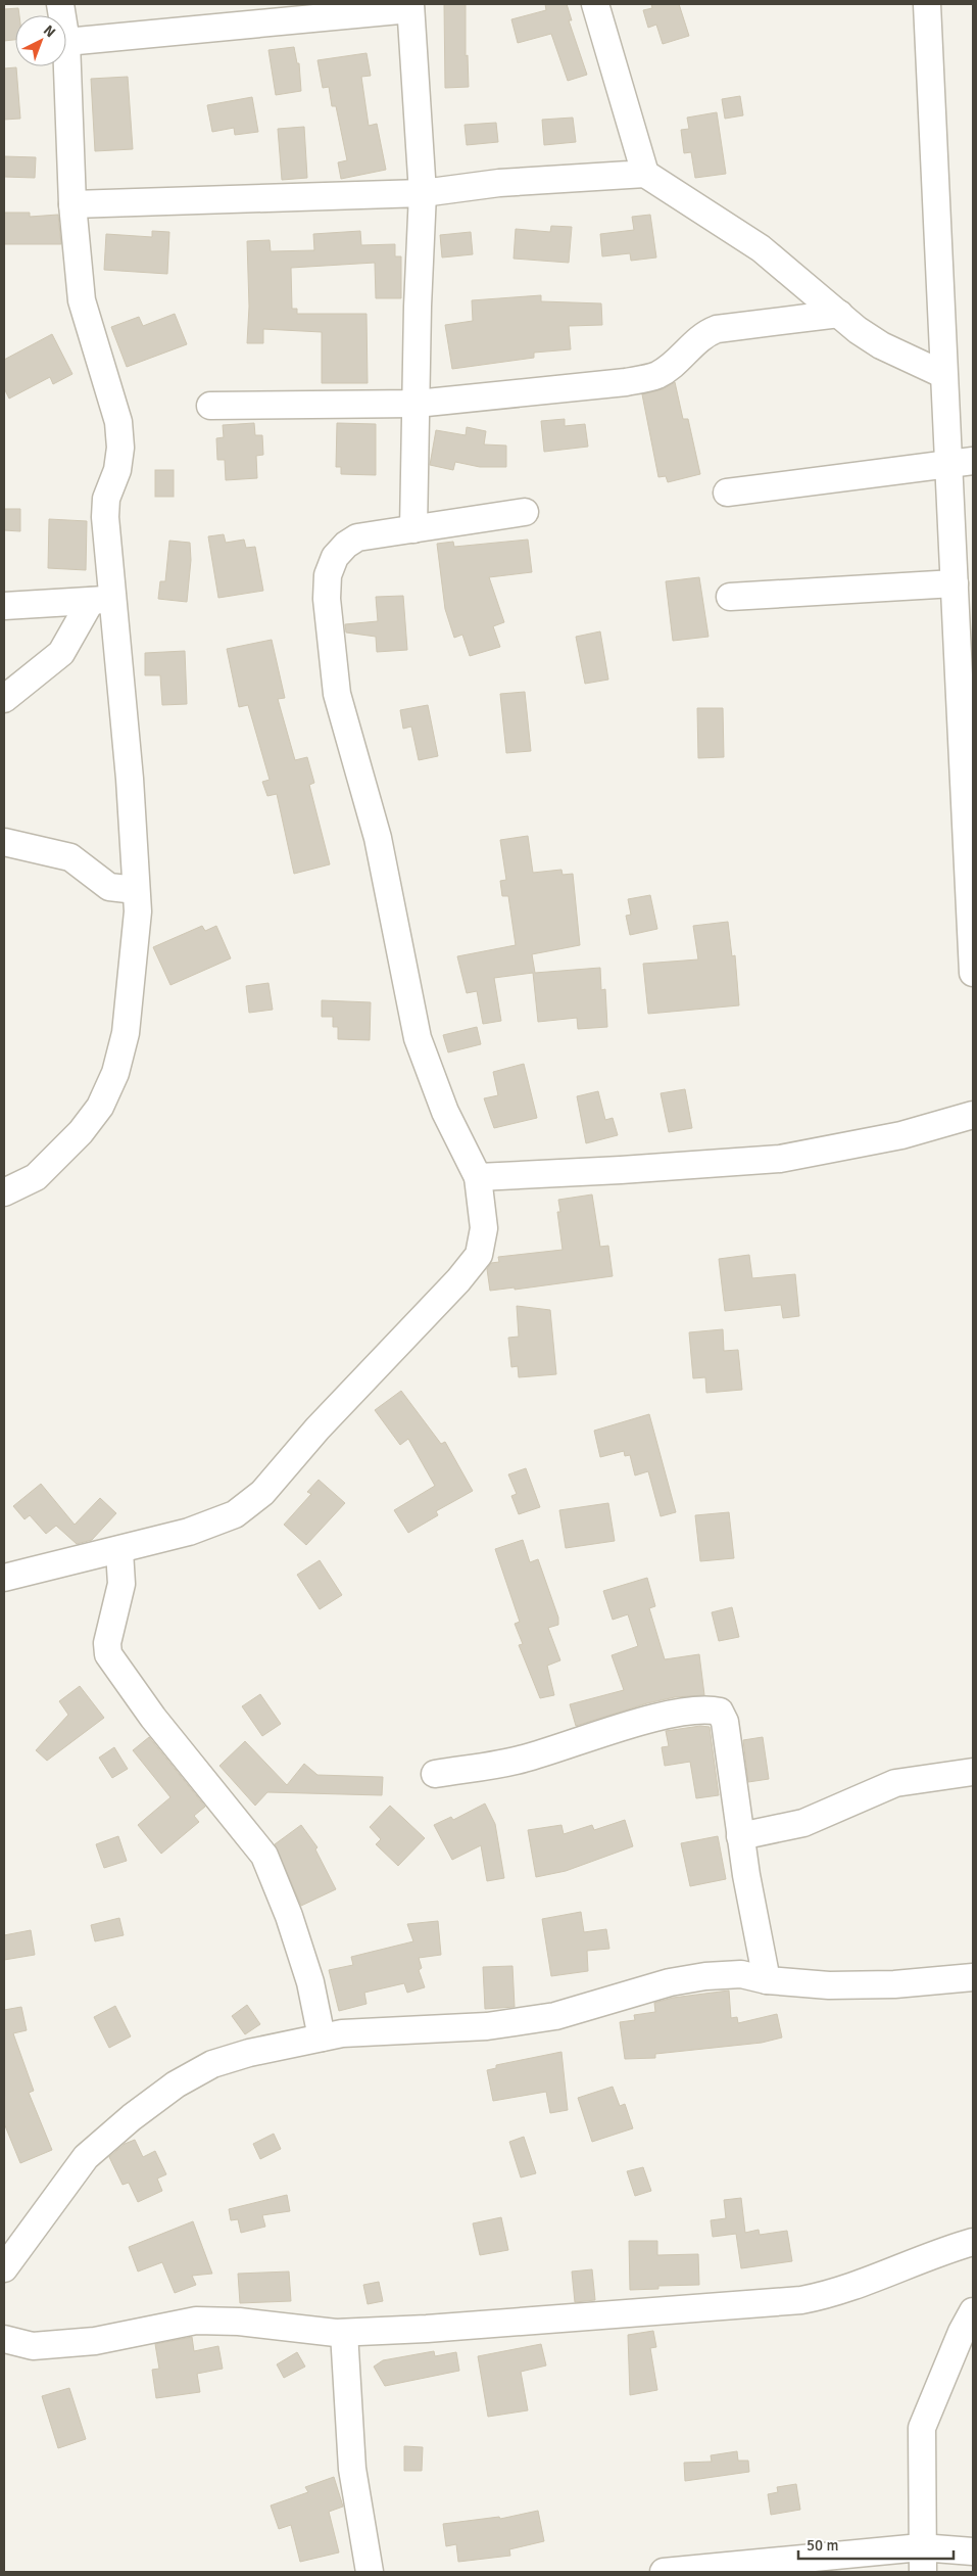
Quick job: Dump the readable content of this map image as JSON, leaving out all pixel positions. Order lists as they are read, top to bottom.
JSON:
{
  "scale_bar": "50 m",
  "north": "top right"
}
